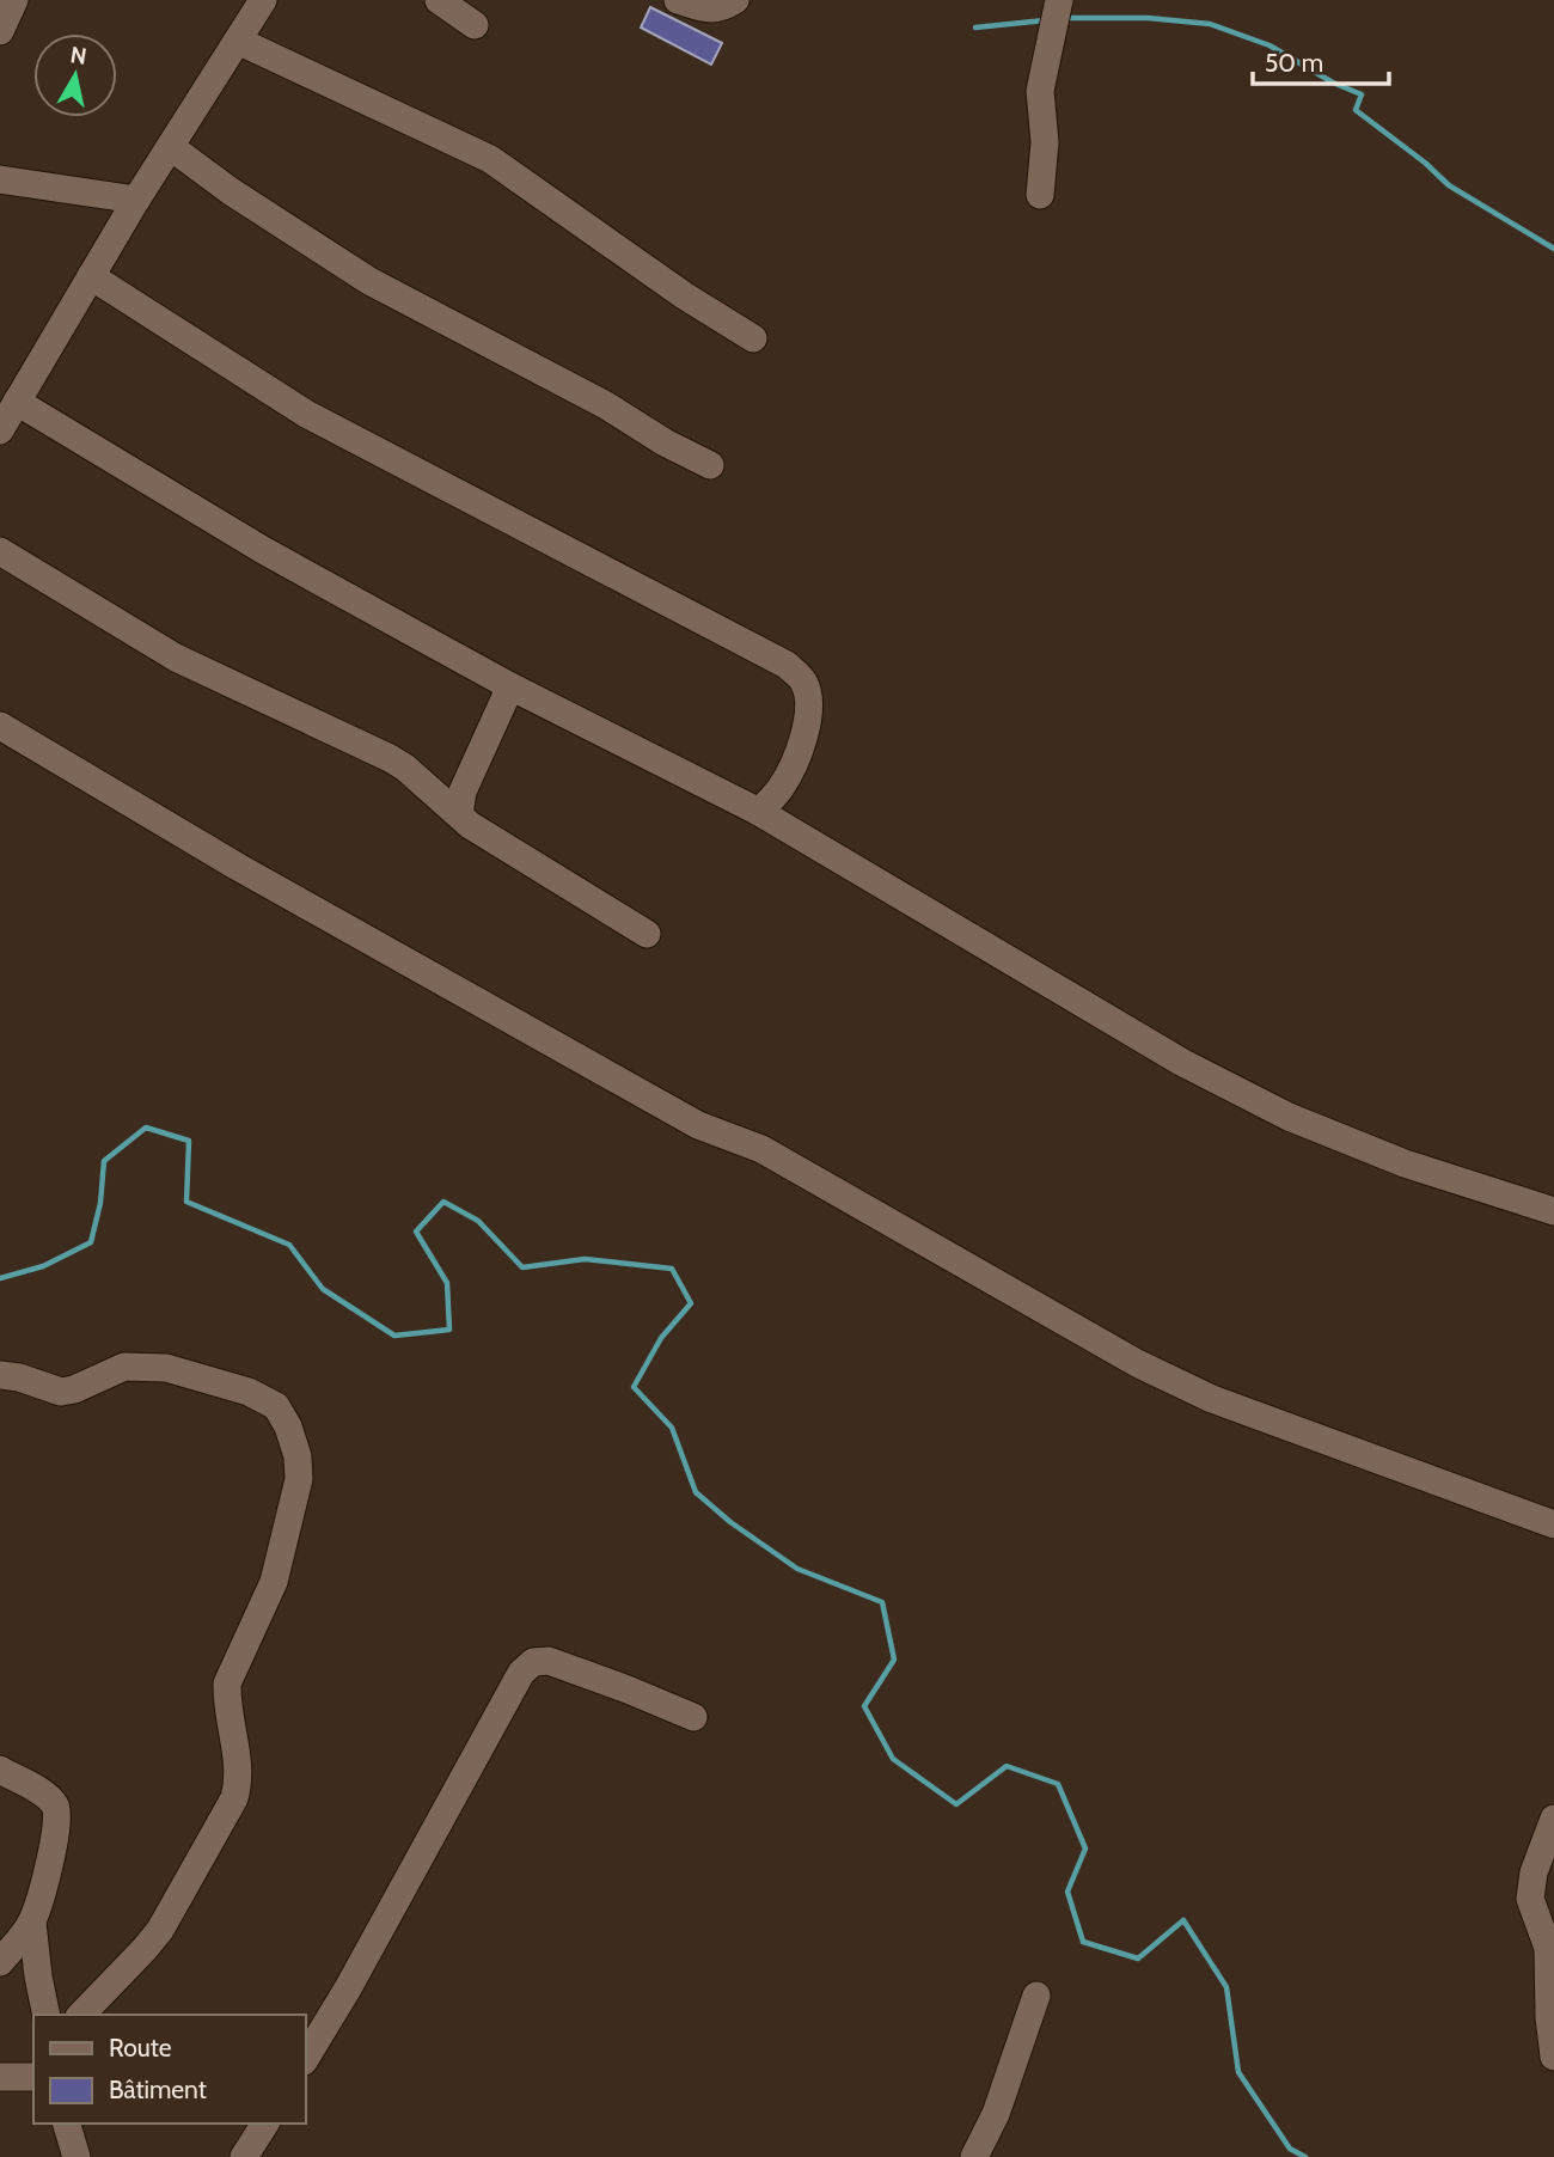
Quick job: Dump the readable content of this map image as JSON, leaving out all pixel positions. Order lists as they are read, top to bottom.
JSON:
{
  "legend": ["Route", "Bâtiment"],
  "scale_bar": "50 m",
  "north": "top"
}
